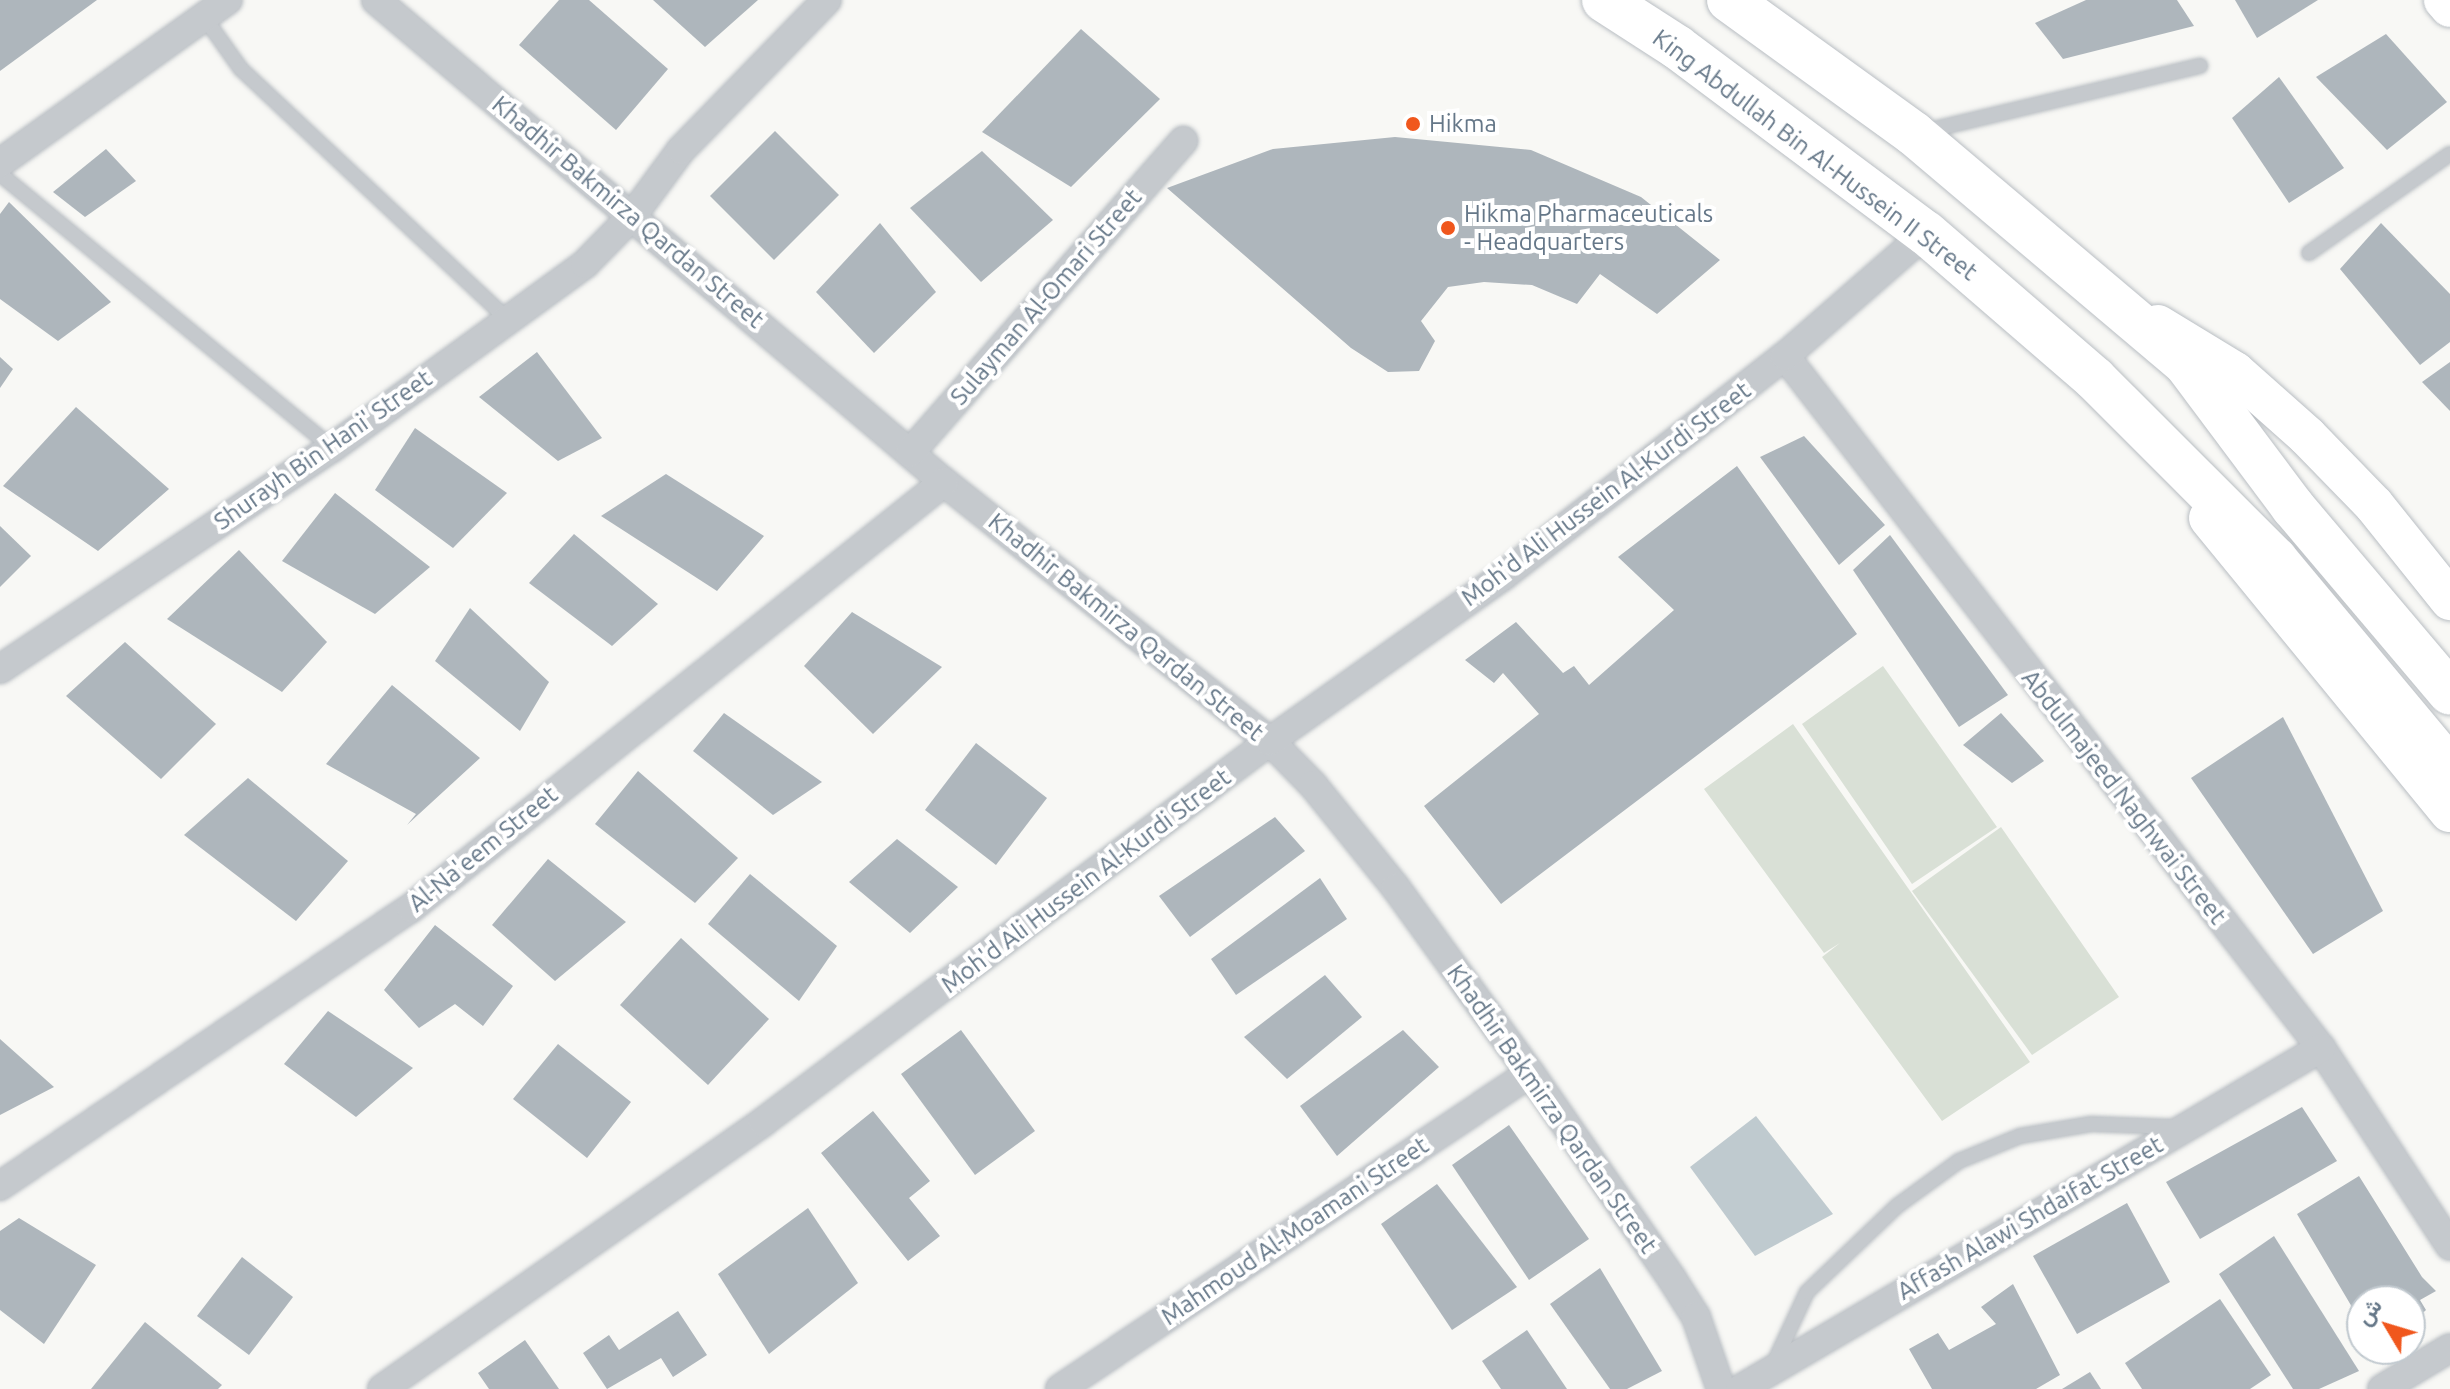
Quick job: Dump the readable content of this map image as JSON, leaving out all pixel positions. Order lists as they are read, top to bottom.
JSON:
{
  "streets": {
    "highway": ["King Abdullah Bin Al-Hussein II Street"],
    "street": [
      "Khadhir Bakmirza Qardan Street",
      "Sulayman Al-Omari Street",
      "Shurayh Bin Hani' Street",
      "Moh'd Ali Hussein Al-Kurdi Street",
      "Abdulmajeed Naghwai Street",
      "Al-Na'eem Street",
      "Affash Alawi Shdaifat Street",
      "Mahmoud Al-Moamani Street"
    ]
  },
  "crossings": [
    ["King Abdullah Bin Al-Hussein II Street", "Moh'd Ali Hussein Al-Kurdi Street"],
    ["Khadhir Bakmirza Qardan Street", "Sulayman Al-Omari Street"],
    ["Khadhir Bakmirza Qardan Street", "Shurayh Bin Hani' Street"],
    ["Khadhir Bakmirza Qardan Street", "Moh'd Ali Hussein Al-Kurdi Street"],
    ["Khadhir Bakmirza Qardan Street", "Al-Na'eem Street"],
    ["Khadhir Bakmirza Qardan Street", "Mahmoud Al-Moamani Street"],
    ["Moh'd Ali Hussein Al-Kurdi Street", "Abdulmajeed Naghwai Street"],
    ["Abdulmajeed Naghwai Street", "Affash Alawi Shdaifat Street"]
  ],
  "places": ["Hikma", "Hikma Pharmaceuticals - Headquarters"],
  "north": "top left"
}
